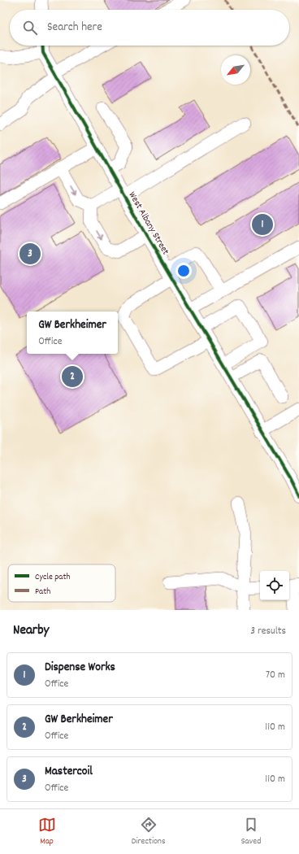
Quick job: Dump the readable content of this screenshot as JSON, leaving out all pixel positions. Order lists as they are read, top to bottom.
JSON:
{
  "streets": {
    "street": ["West Albany Street"]
  },
  "legend": ["Cycle path", "Path"],
  "north": "bottom left",
  "page": {
    "search": "Search here",
    "pins": ["1", "3", "2"],
    "popup": ["GW Berkheimer", "Office"],
    "heading": ["Nearby", "3 results"],
    "list": [
      {
        "mark": "1",
        "name": "Dispense Works",
        "note": "Office",
        "value": "70 m"
      },
      {
        "mark": "2",
        "name": "GW Berkheimer",
        "note": "Office",
        "value": "110 m"
      },
      {
        "mark": "3",
        "name": "Mastercoil",
        "note": "Office",
        "value": "110 m"
      }
    ],
    "nav": ["Map", "Directions", "Saved"]
  }
}
